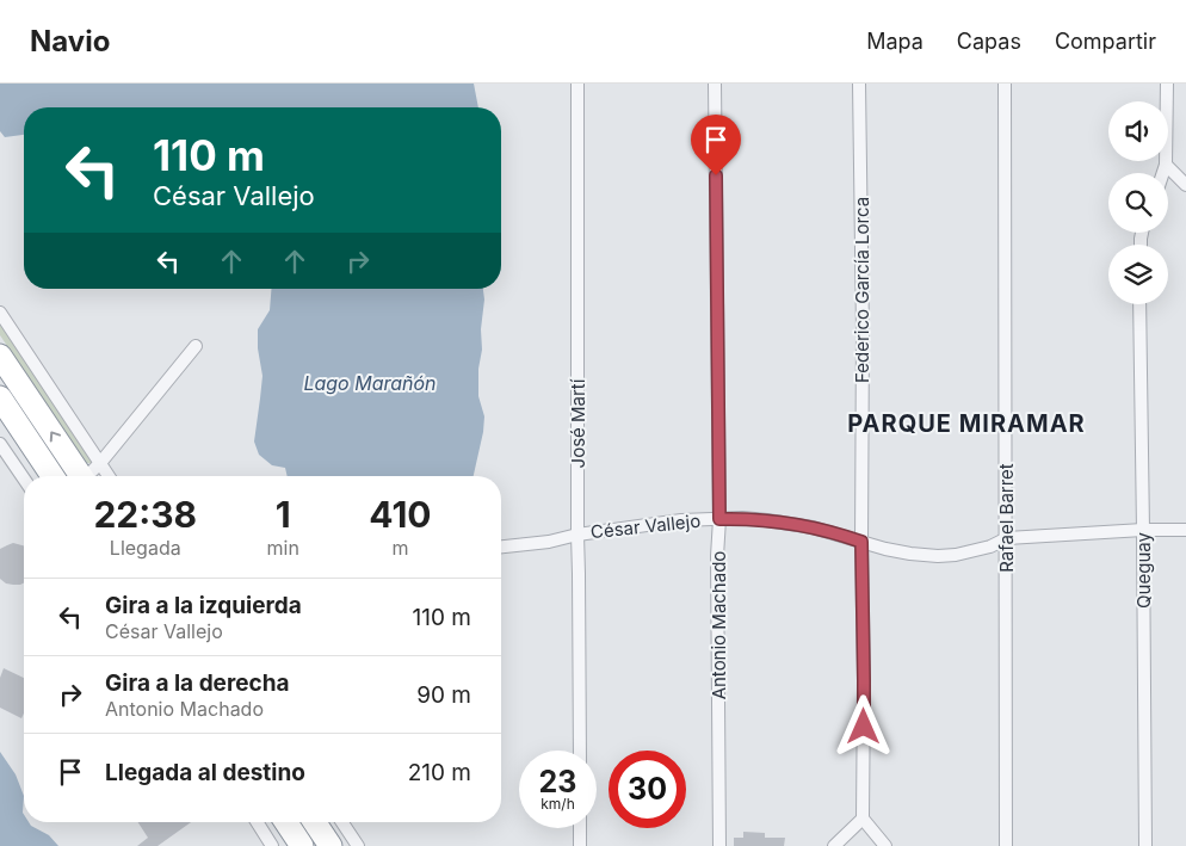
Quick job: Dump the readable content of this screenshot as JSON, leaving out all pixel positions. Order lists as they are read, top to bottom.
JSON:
{
  "streets": {
    "street": [
      "Federico García Lorca",
      "José Martí",
      "Rafael Barret",
      "César Vallejo",
      "Queguay",
      "Antonio Machado"
    ]
  },
  "crossings": [
    ["Federico García Lorca", "César Vallejo"],
    ["José Martí", "César Vallejo"],
    ["Rafael Barret", "César Vallejo"],
    ["César Vallejo", "Queguay"],
    ["César Vallejo", "Antonio Machado"]
  ],
  "districts": ["PARQUE MIRAMAR"],
  "water": ["Lago Marañón"],
  "page": {
    "header": "Navio",
    "nav": ["Mapa", "Capas", "Compartir"],
    "turn": ["110 m", "César Vallejo"],
    "eta": [
      "22:38",
      "Llegada",
      "1",
      "min",
      "410",
      "m"
    ],
    "list": [
      {
        "name": "Gira a la izquierda",
        "note": "César Vallejo",
        "value": "110 m"
      },
      {
        "name": "Gira a la derecha",
        "note": "Antonio Machado",
        "value": "90 m"
      },
      {
        "name": "Llegada al destino",
        "value": "210 m"
      }
    ],
    "speed": "23 km/h",
    "limit": "30"
  }
}
